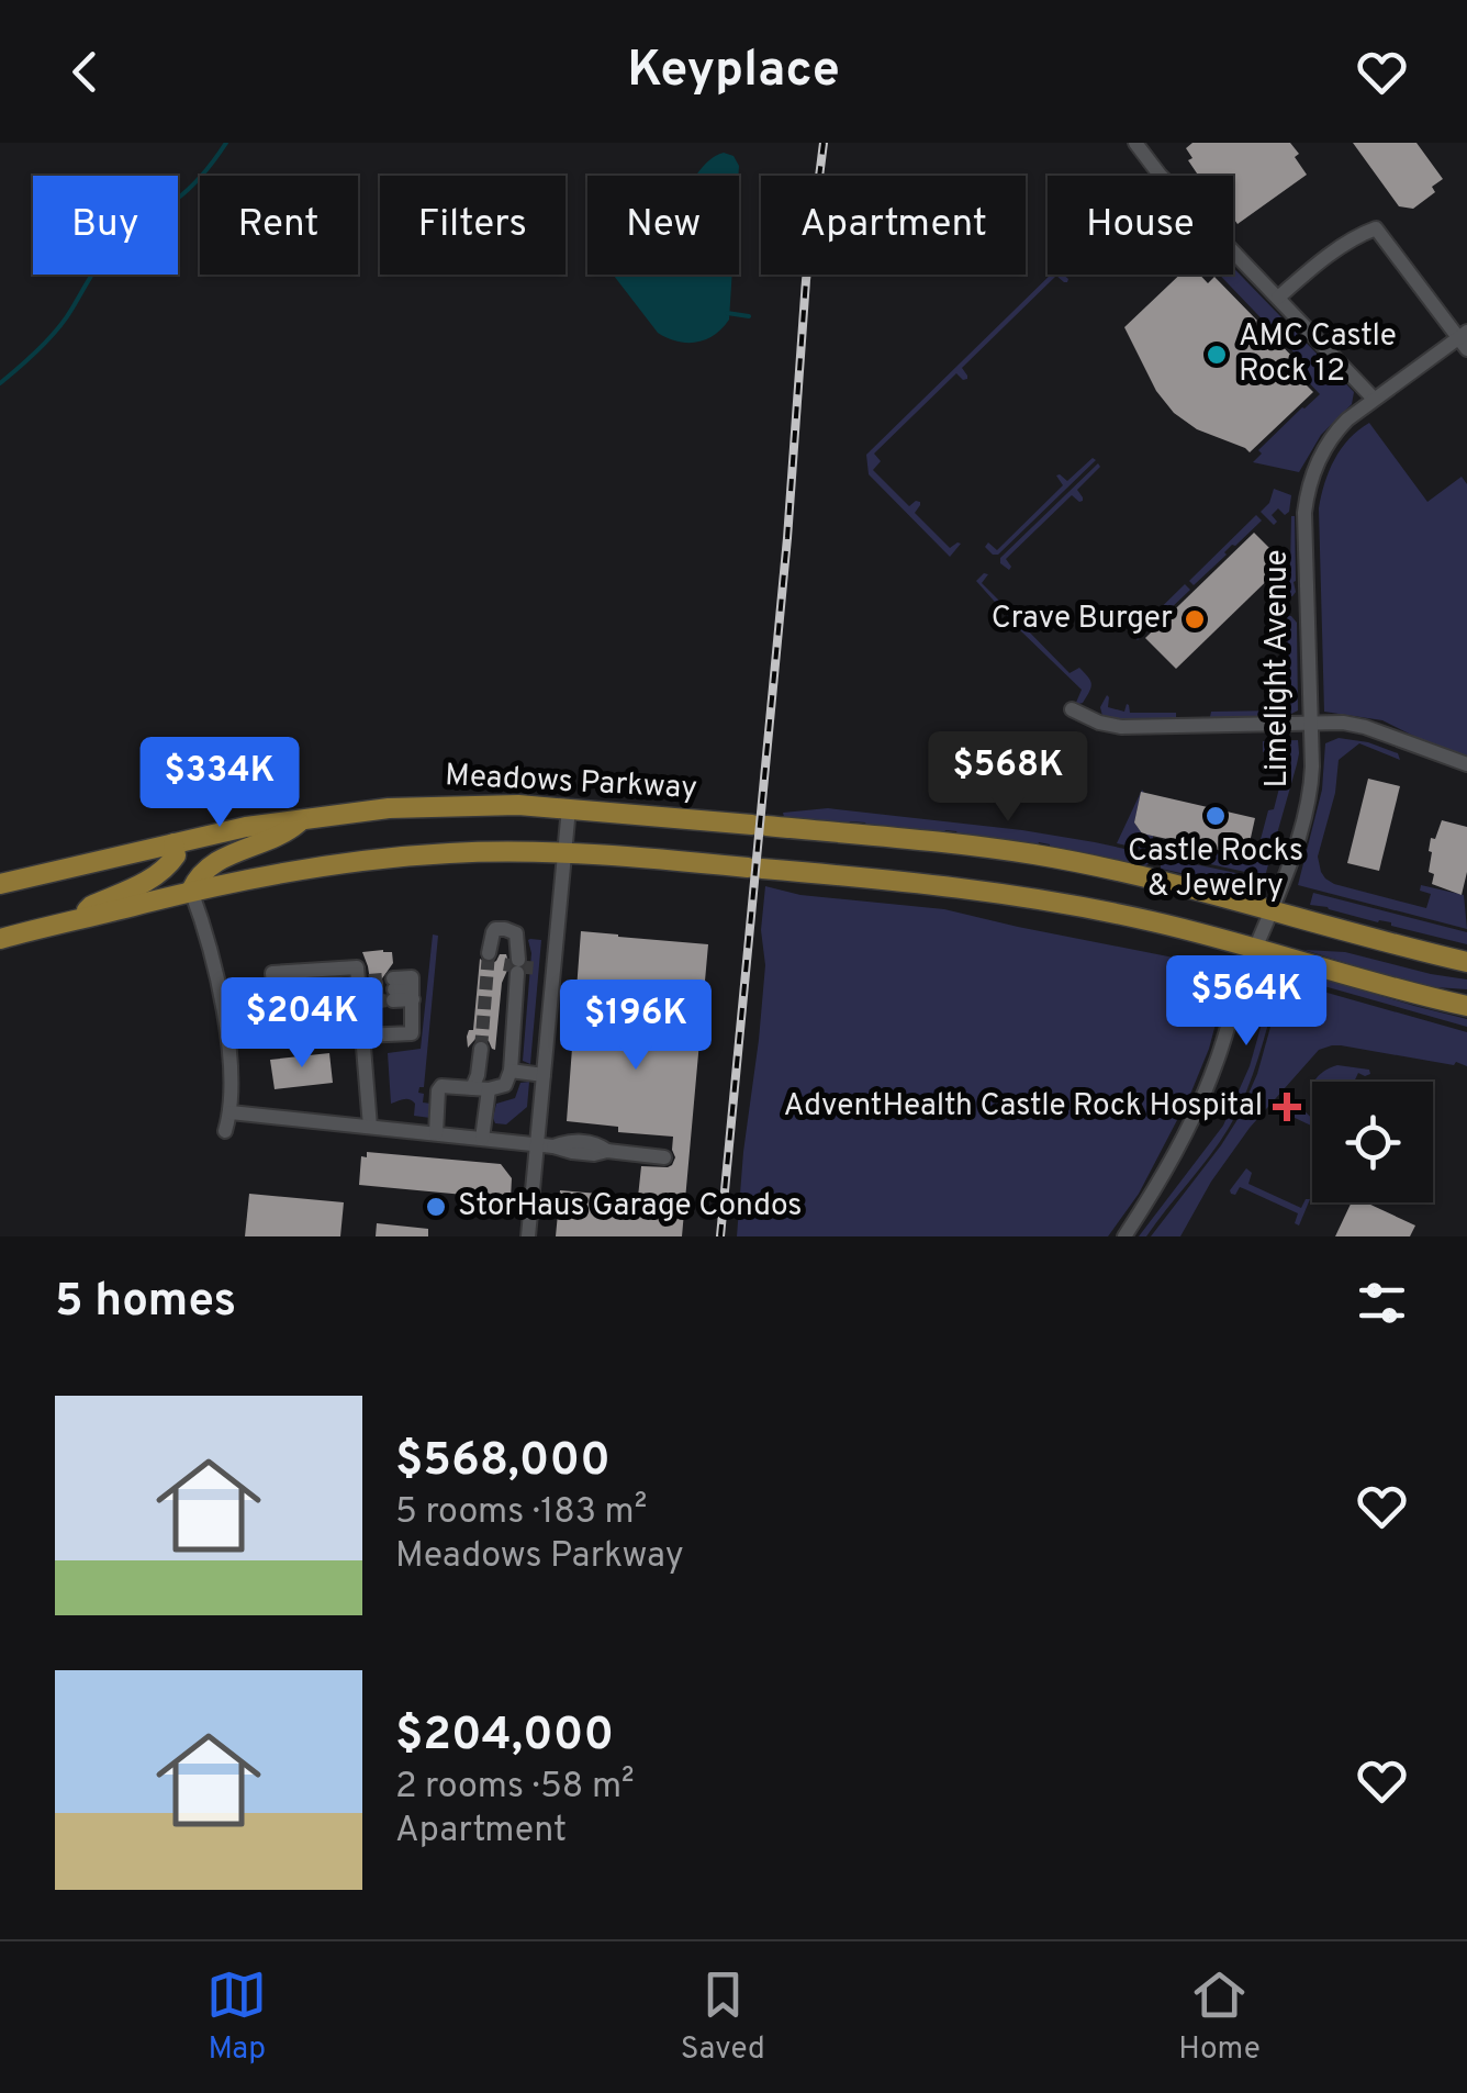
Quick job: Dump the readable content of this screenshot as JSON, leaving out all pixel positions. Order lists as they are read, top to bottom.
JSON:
{
  "streets": {
    "main road": ["Meadows Parkway"],
    "street": ["Limelight Avenue"]
  },
  "crossings": [
    ["Limelight Avenue", "Meadows Parkway"]
  ],
  "places": {
    "other": [
      "AMC Castle Rock 12",
      "Crave Burger",
      "Castle Rocks & Jewelry",
      "StorHaus Garage Condos"
    ],
    "health": ["AdventHealth Castle Rock Hospital"]
  },
  "page": {
    "header": "Keyplace",
    "chip": [
      "Buy",
      "Rent",
      "Filters",
      "New",
      "Apartment",
      "House"
    ],
    "price": [
      "$568K",
      "$334K",
      "$564K",
      "$204K",
      "$196K"
    ],
    "heading": "5 homes",
    "list": [
      {
        "name": "$568,000",
        "note": "5 rooms · 183 m² · Meadows Parkway"
      },
      {
        "name": "$204,000",
        "note": "2 rooms · 58 m² · Apartment"
      }
    ],
    "tabs": ["Map", "Saved", "Home"]
  }
}
